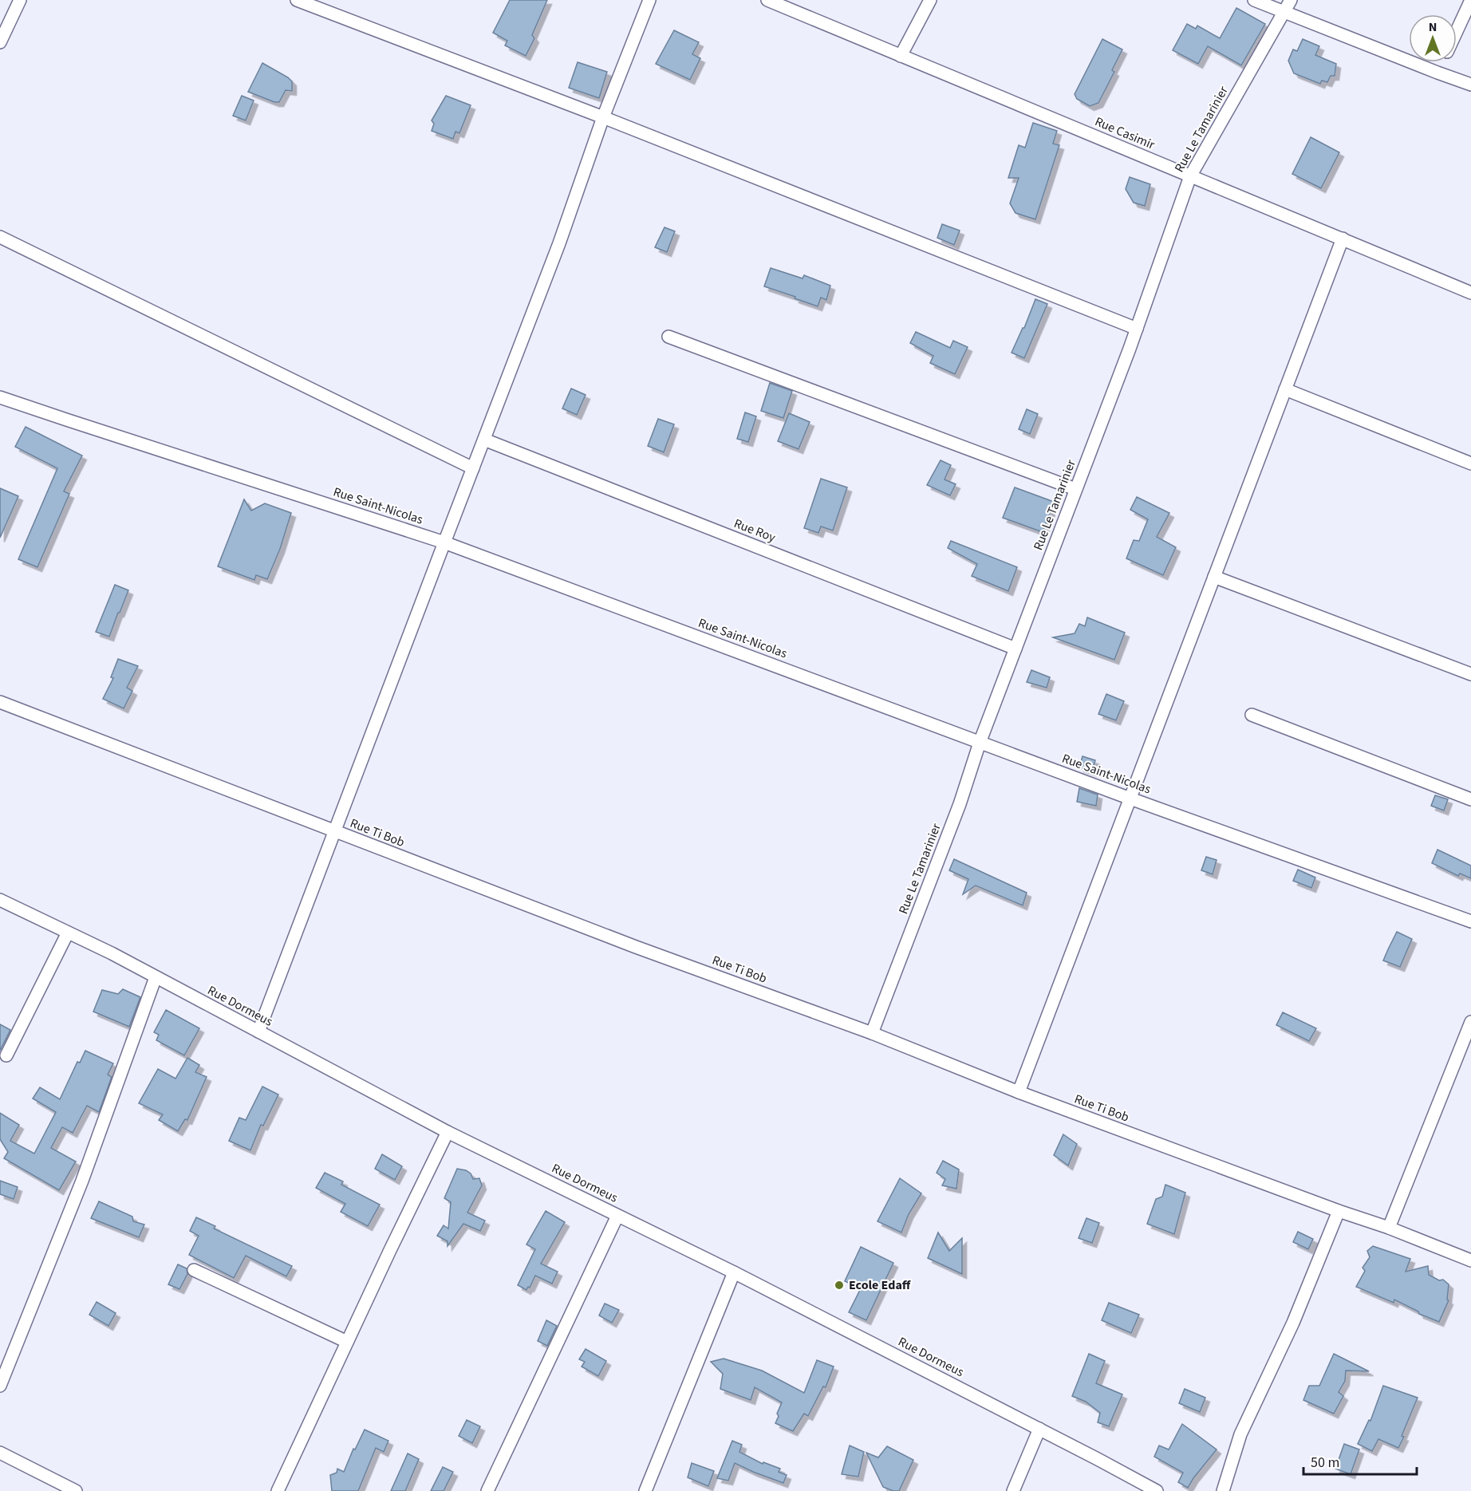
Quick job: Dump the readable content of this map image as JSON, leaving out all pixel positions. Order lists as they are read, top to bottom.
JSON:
{
  "streets": {
    "street": [
      "Rue Le Tamarinier",
      "Rue Casimir",
      "Rue Saint-Nicolas",
      "Rue Roy",
      "Rue Ti Bob",
      "Rue Dormeus"
    ]
  },
  "crossings": [
    ["Rue Le Tamarinier", "Rue Casimir"],
    ["Rue Le Tamarinier", "Rue Saint-Nicolas"],
    ["Rue Le Tamarinier", "Rue Roy"],
    ["Rue Le Tamarinier", "Rue Ti Bob"]
  ],
  "places": ["Ecole Edaff"],
  "scale_bar": "50 m",
  "north": "top"
}
